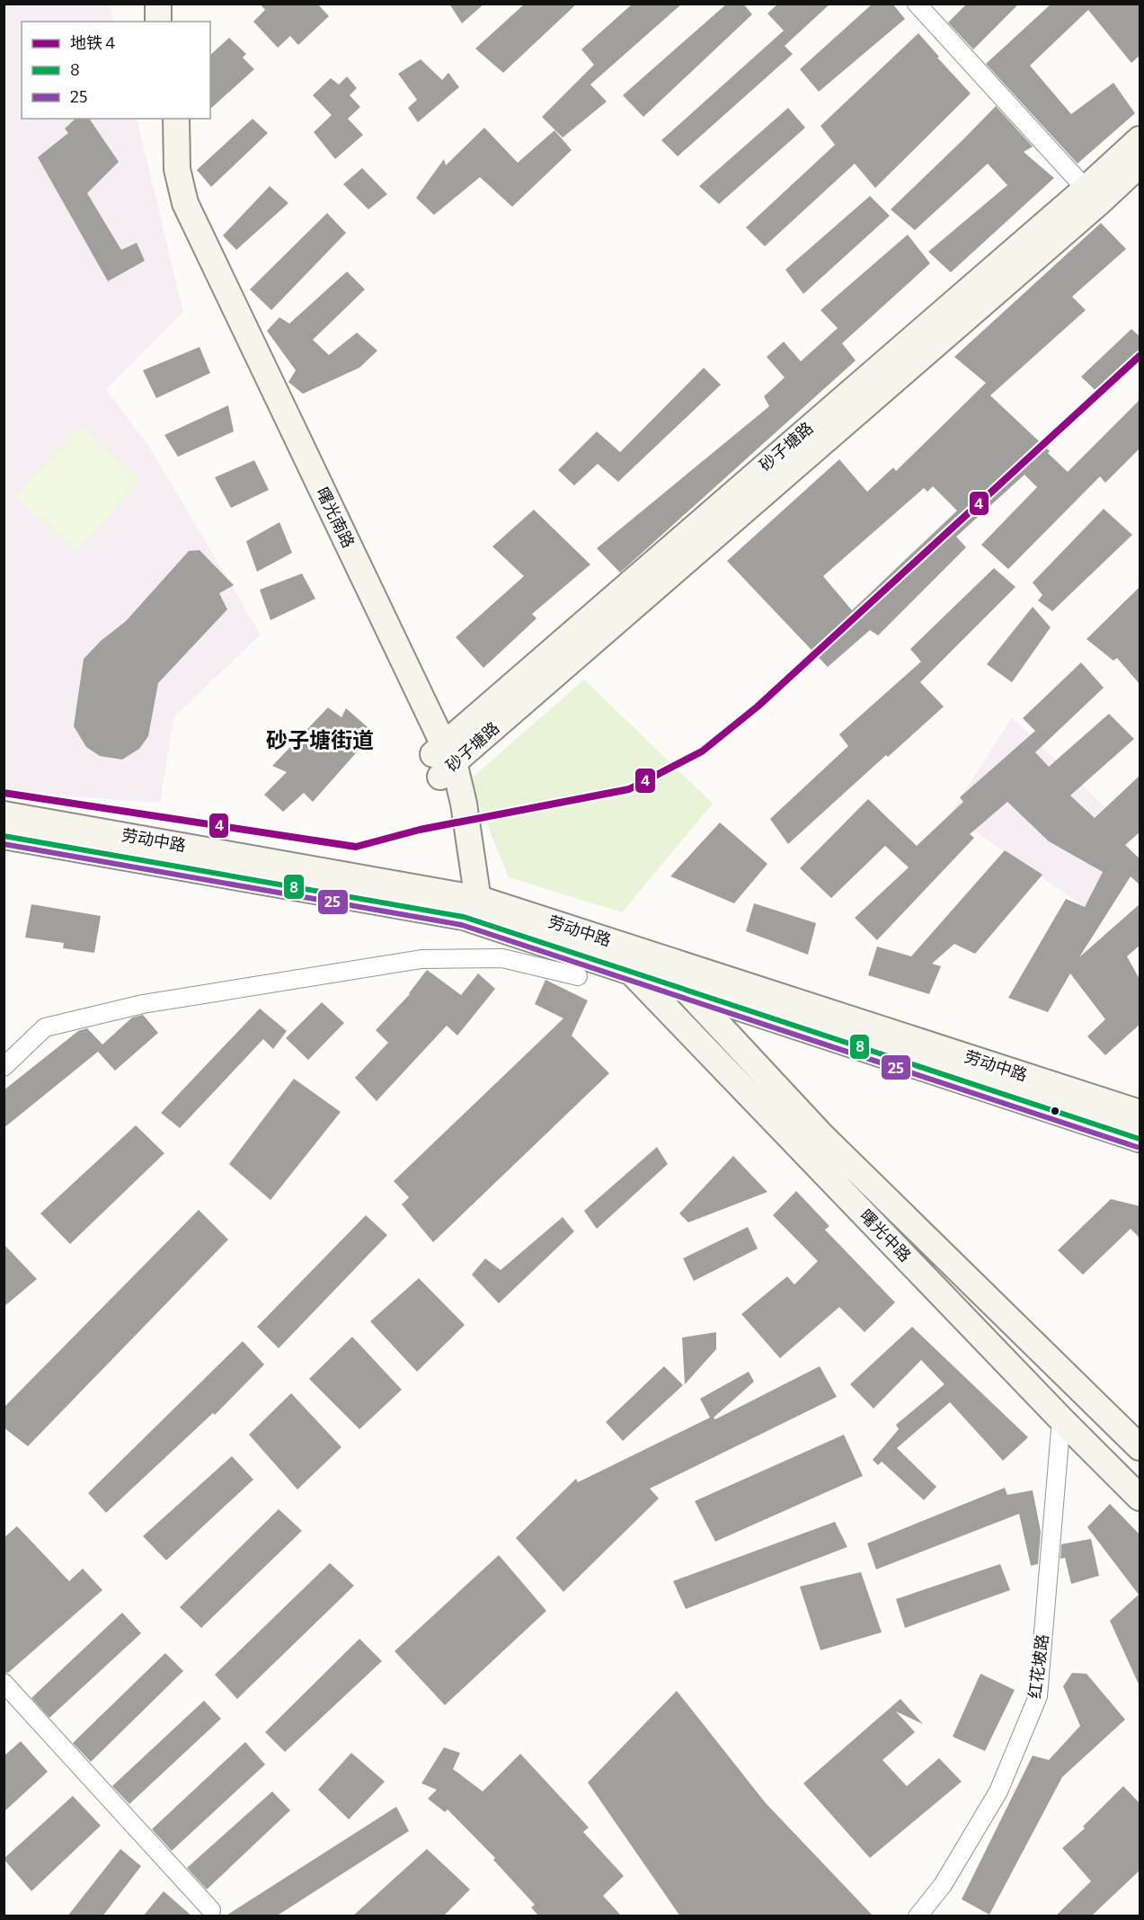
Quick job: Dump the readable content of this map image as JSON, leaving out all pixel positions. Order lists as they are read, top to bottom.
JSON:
{
  "streets": {
    "main road": [
      "砂子塘路",
      "曙光南路",
      "劳动中路",
      "曙光中路"
    ],
    "street": ["红花坡路"]
  },
  "crossings": [
    ["砂子塘路", "曙光南路"],
    ["曙光南路", "劳动中路"],
    ["劳动中路", "曙光中路"],
    ["曙光中路", "红花坡路"]
  ],
  "districts": ["砂子塘街道"],
  "lines": ["metro line 4", "transit line 8", "transit line 25"],
  "legend": ["地铁 4", "8", "25"]
}
